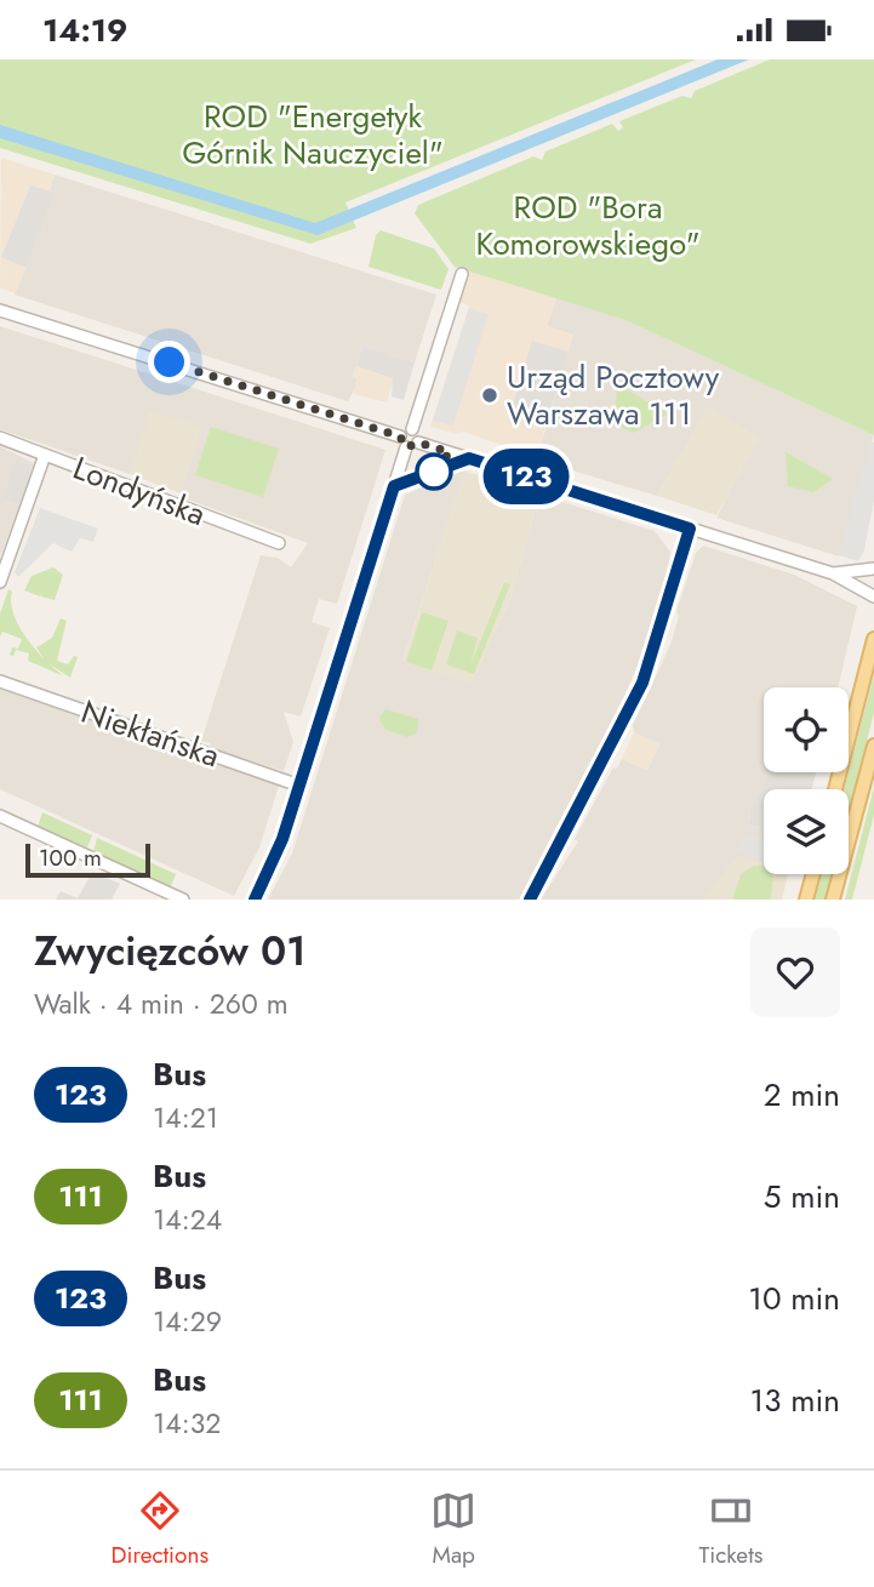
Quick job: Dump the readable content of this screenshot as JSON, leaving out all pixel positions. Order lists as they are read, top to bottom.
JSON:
{
  "streets": {
    "street": ["Londyńska", "Niekłańska"]
  },
  "parks": ["ROD \"Energetyk Górnik Nauczyciel\"", "ROD \"Bora Komorowskiego\""],
  "places": ["Urząd Pocztowy Warszawa 111"],
  "lines": ["bus line 123"],
  "scale_bar": "100 m",
  "page": {
    "status": "14:19",
    "on_map": "123",
    "scale": "100 m",
    "heading": ["Zwycięzców 01", "Walk · 4 min · 260 m"],
    "list": [
      {
        "mark": "123",
        "name": "Bus",
        "note": "14:21",
        "value": "2 min"
      },
      {
        "mark": "111",
        "name": "Bus",
        "note": "14:24",
        "value": "5 min"
      },
      {
        "mark": "123",
        "name": "Bus",
        "note": "14:29",
        "value": "10 min"
      },
      {
        "mark": "111",
        "name": "Bus",
        "note": "14:32",
        "value": "13 min"
      }
    ],
    "tabs": ["Directions", "Map", "Tickets"]
  }
}
